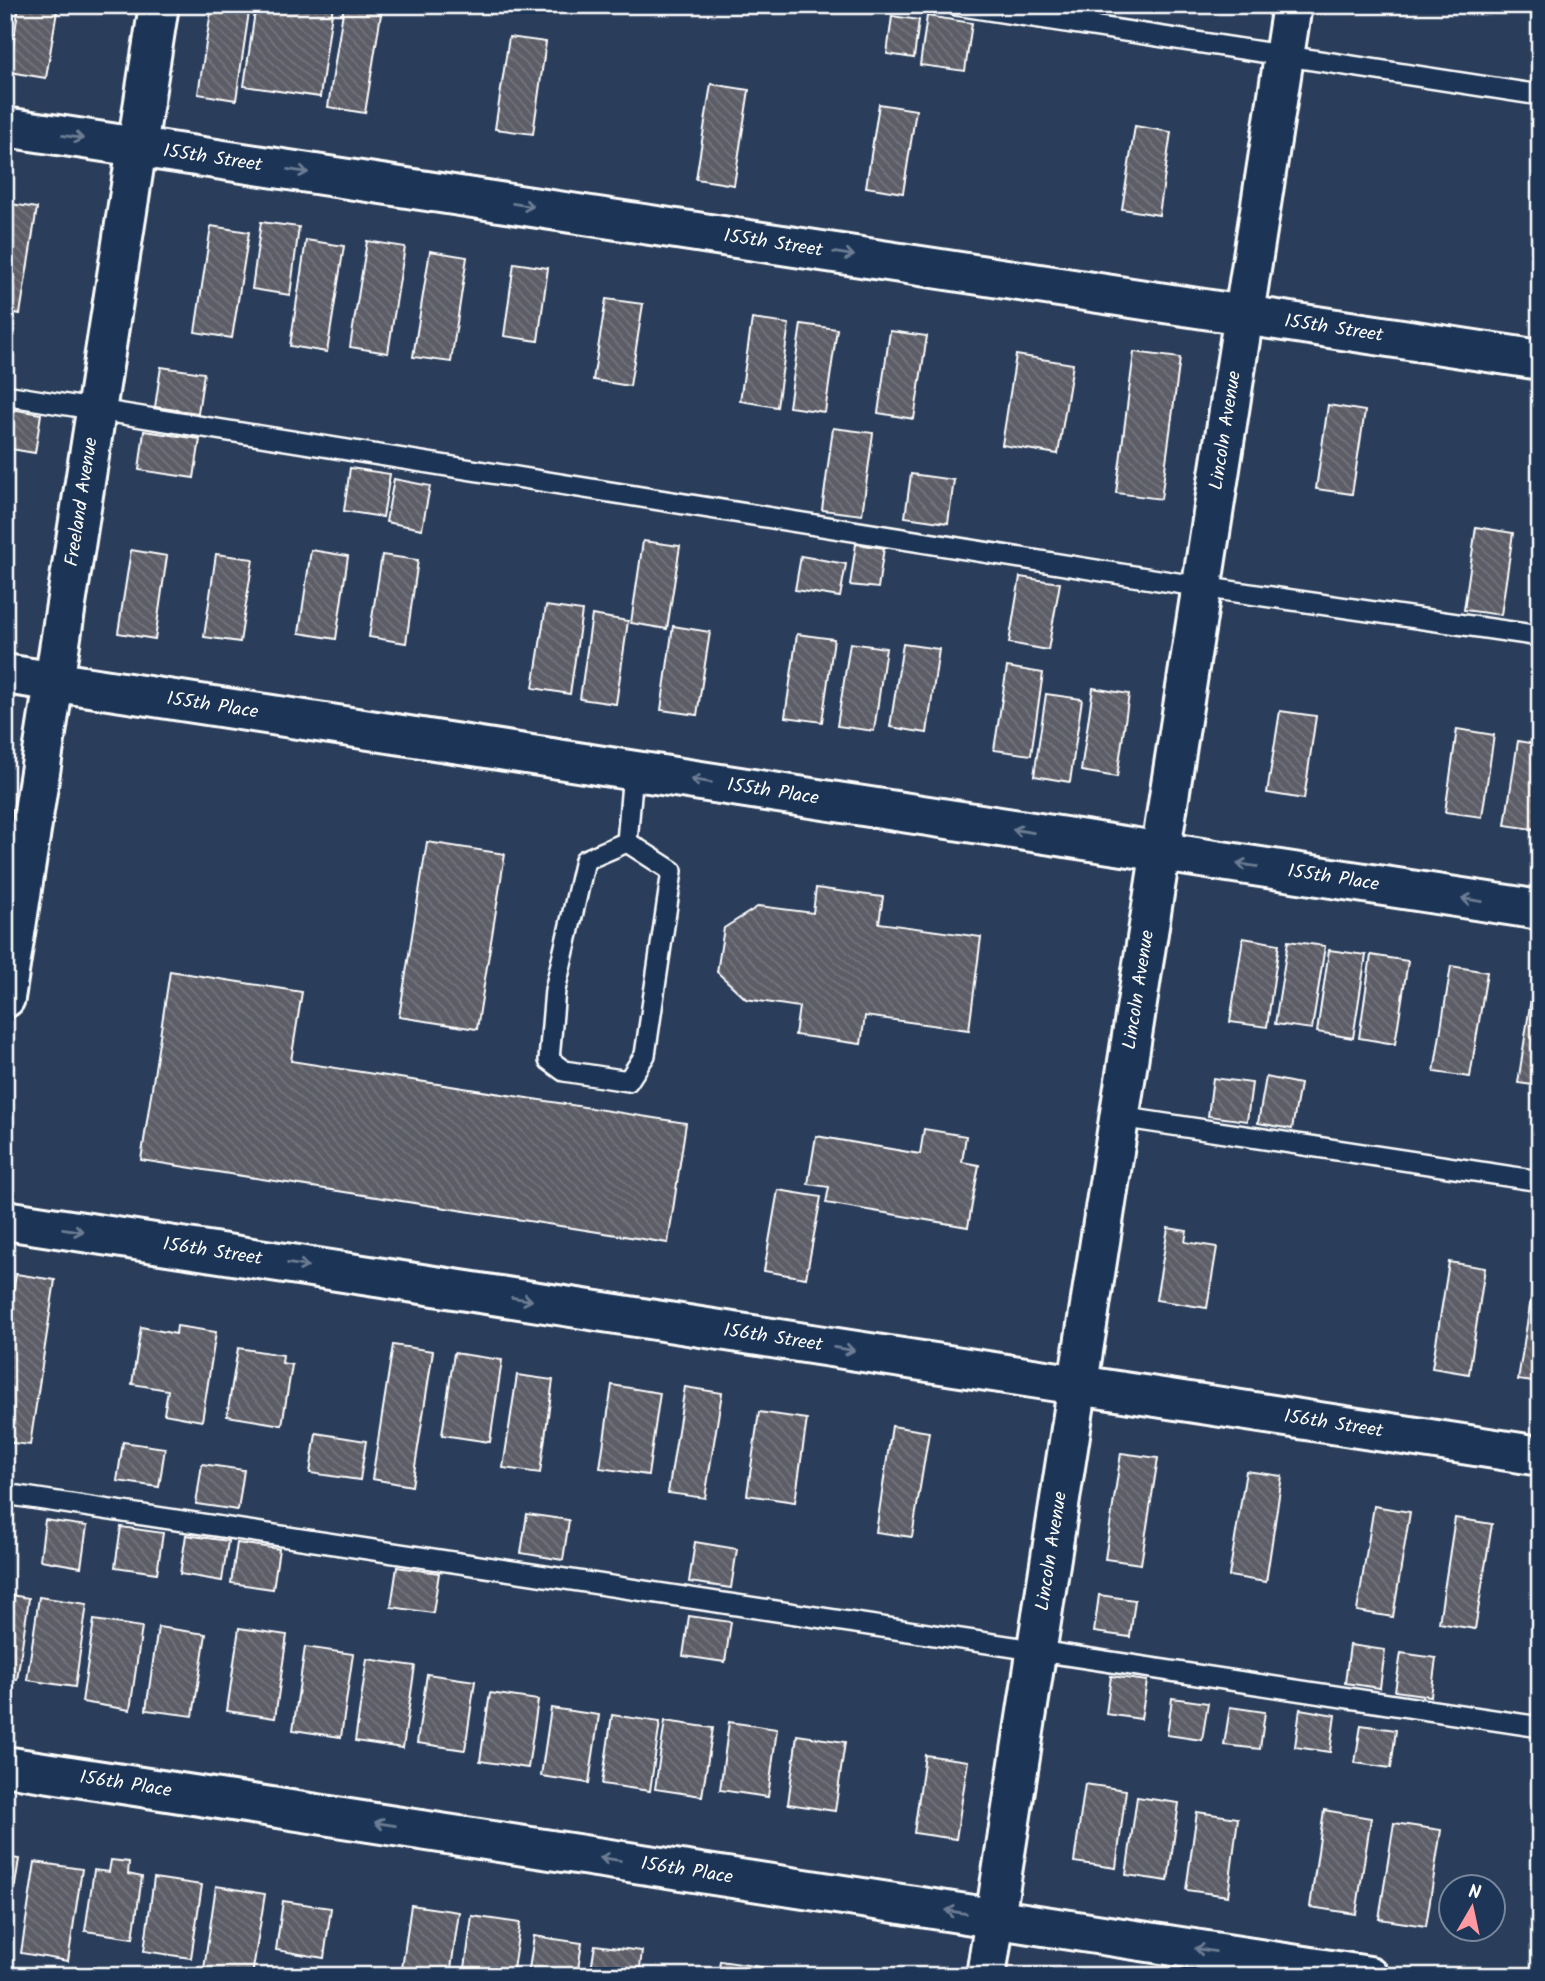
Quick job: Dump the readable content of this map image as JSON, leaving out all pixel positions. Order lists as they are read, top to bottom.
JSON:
{
  "streets": {
    "street": [
      "155th Street",
      "Lincoln Avenue",
      "Freeland Avenue",
      "155th Place",
      "156th Street",
      "156th Place"
    ]
  },
  "crossings": [
    ["155th Street", "Lincoln Avenue"],
    ["155th Street", "Freeland Avenue"],
    ["Lincoln Avenue", "155th Place"],
    ["Lincoln Avenue", "156th Street"],
    ["Lincoln Avenue", "156th Place"],
    ["Freeland Avenue", "155th Place"]
  ],
  "one_way": [
    "155th Street",
    "155th Place",
    "156th Street",
    "156th Place"
  ],
  "north": "top"
}
